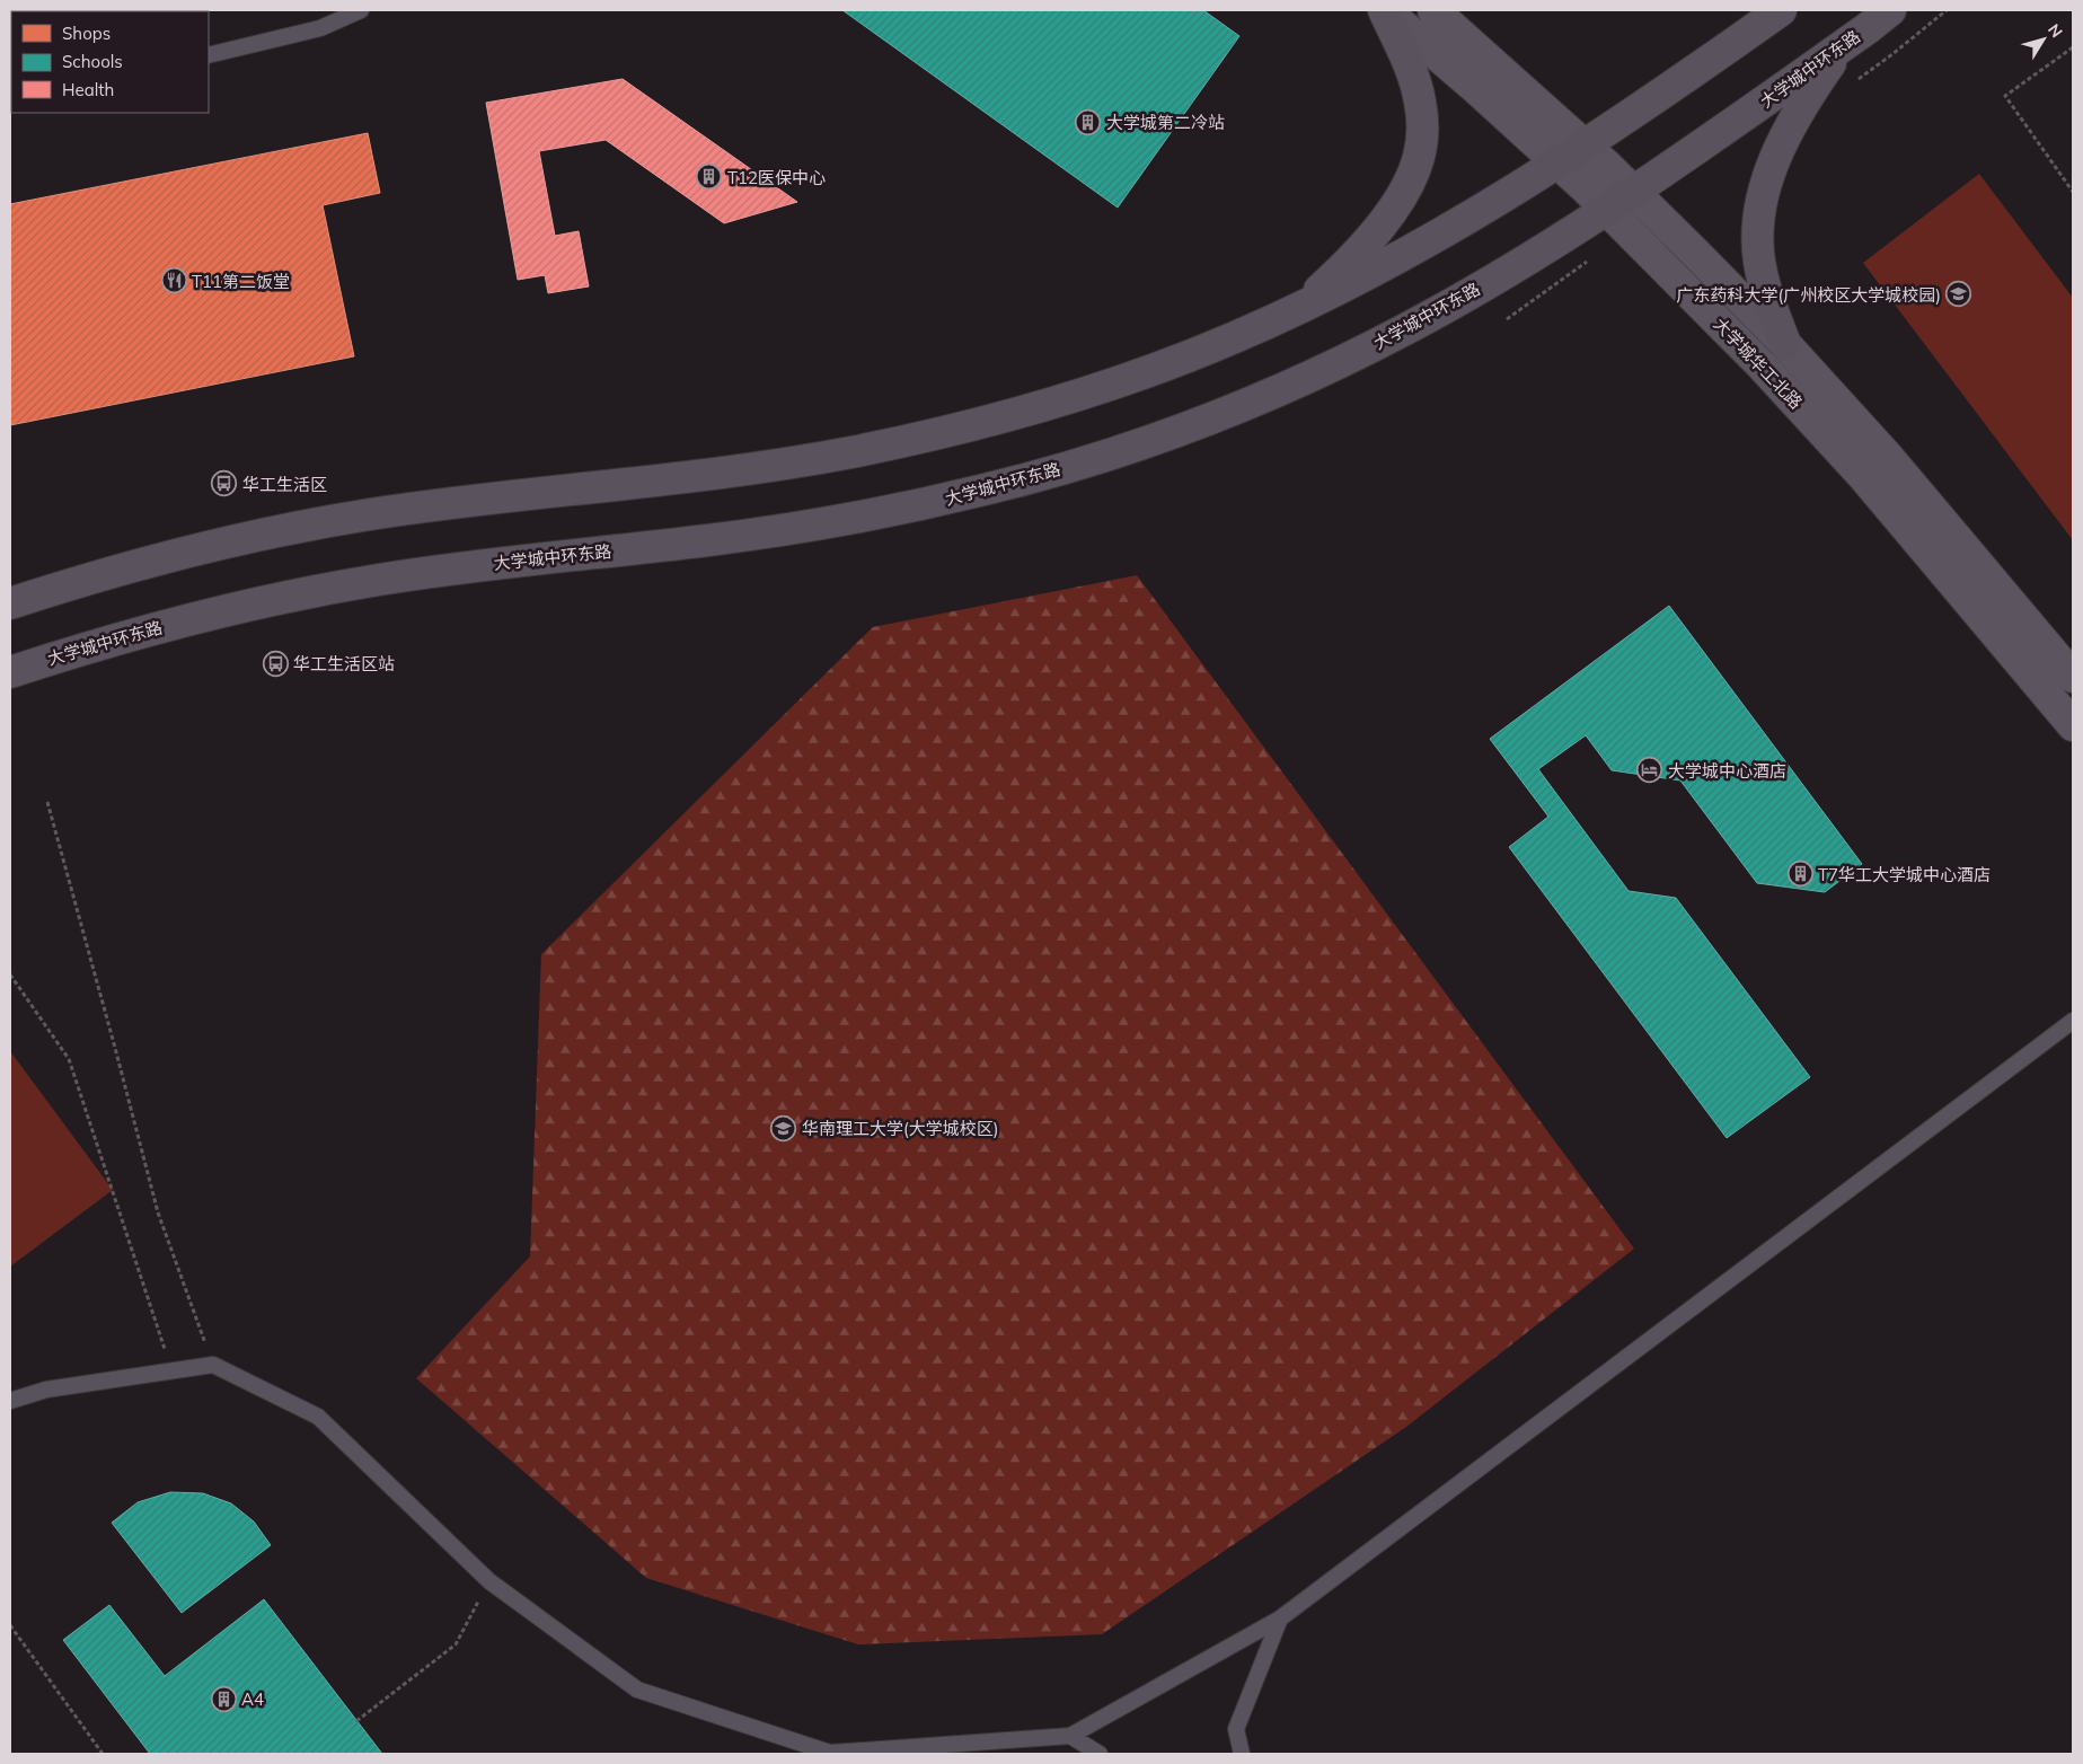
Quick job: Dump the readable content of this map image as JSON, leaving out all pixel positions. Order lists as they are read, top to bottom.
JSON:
{
  "streets": {
    "main road": ["大学城中环东路", "大学城华工北路"]
  },
  "crossings": [
    ["大学城中环东路", "大学城华工北路"]
  ],
  "places": {
    "building": [
      "大学城第二冷站",
      "T12医保中心",
      "T7华工大学城中心酒店",
      "A4"
    ],
    "restaurant": ["T11第二饭堂"],
    "school or university": ["广东药科大学(广州校区大学城校园)", "华南理工大学(大学城校区)"],
    "bus stop": ["华工生活区", "华工生活区站"],
    "hotel": ["大学城中心酒店"]
  },
  "legend": ["Shops", "Schools", "Health"],
  "north": "top right"
}
